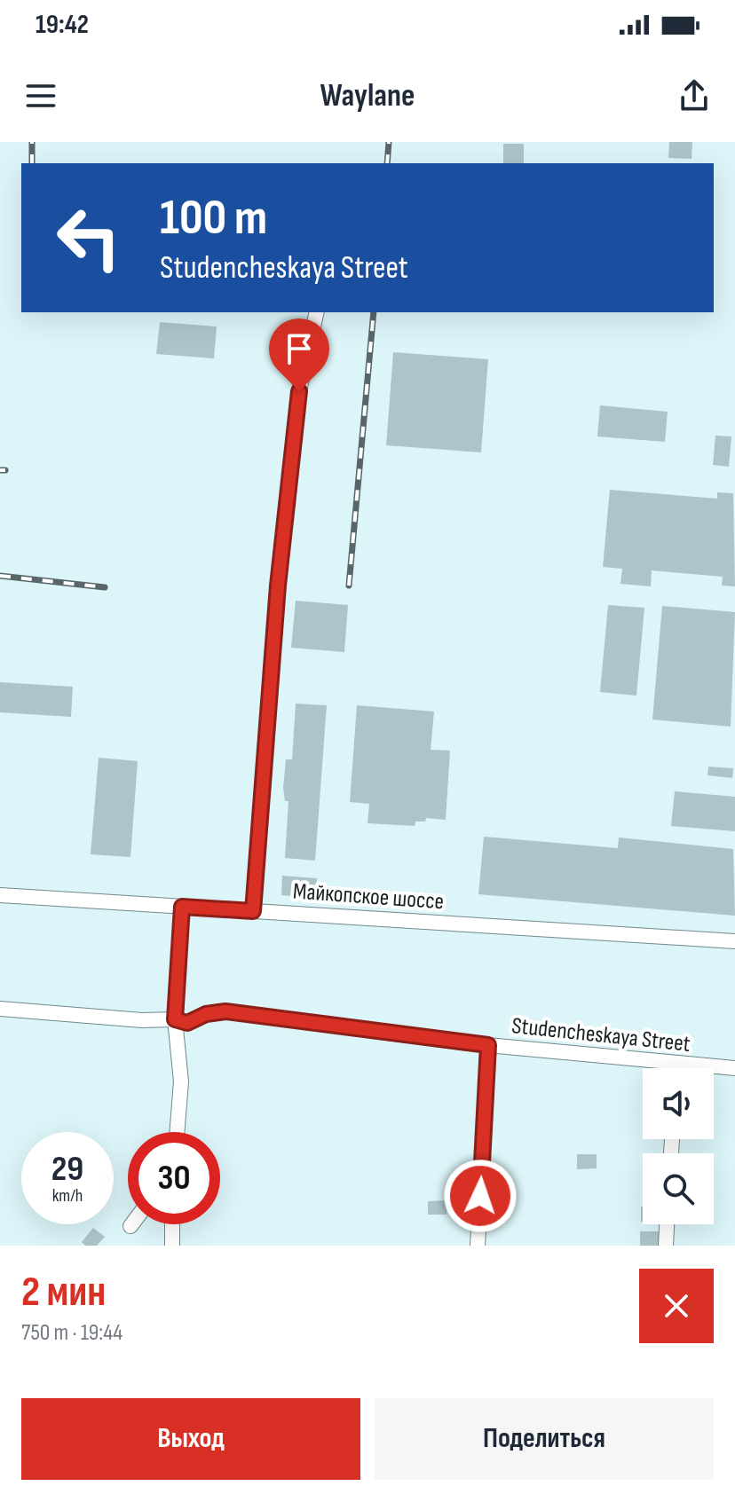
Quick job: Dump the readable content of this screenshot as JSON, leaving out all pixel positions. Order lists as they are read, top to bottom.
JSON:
{
  "streets": {
    "street": ["Майкопское шоссе", "Studencheskaya Street"]
  },
  "page": {
    "status": "19:42",
    "header": "Waylane",
    "turn": ["100 m", "Studencheskaya Street"],
    "speed": "29 km/h",
    "limit": "30",
    "heading": ["2 мин", "750 m · 19:44"],
    "buttons": ["Выход", "Поделиться"]
  }
}
